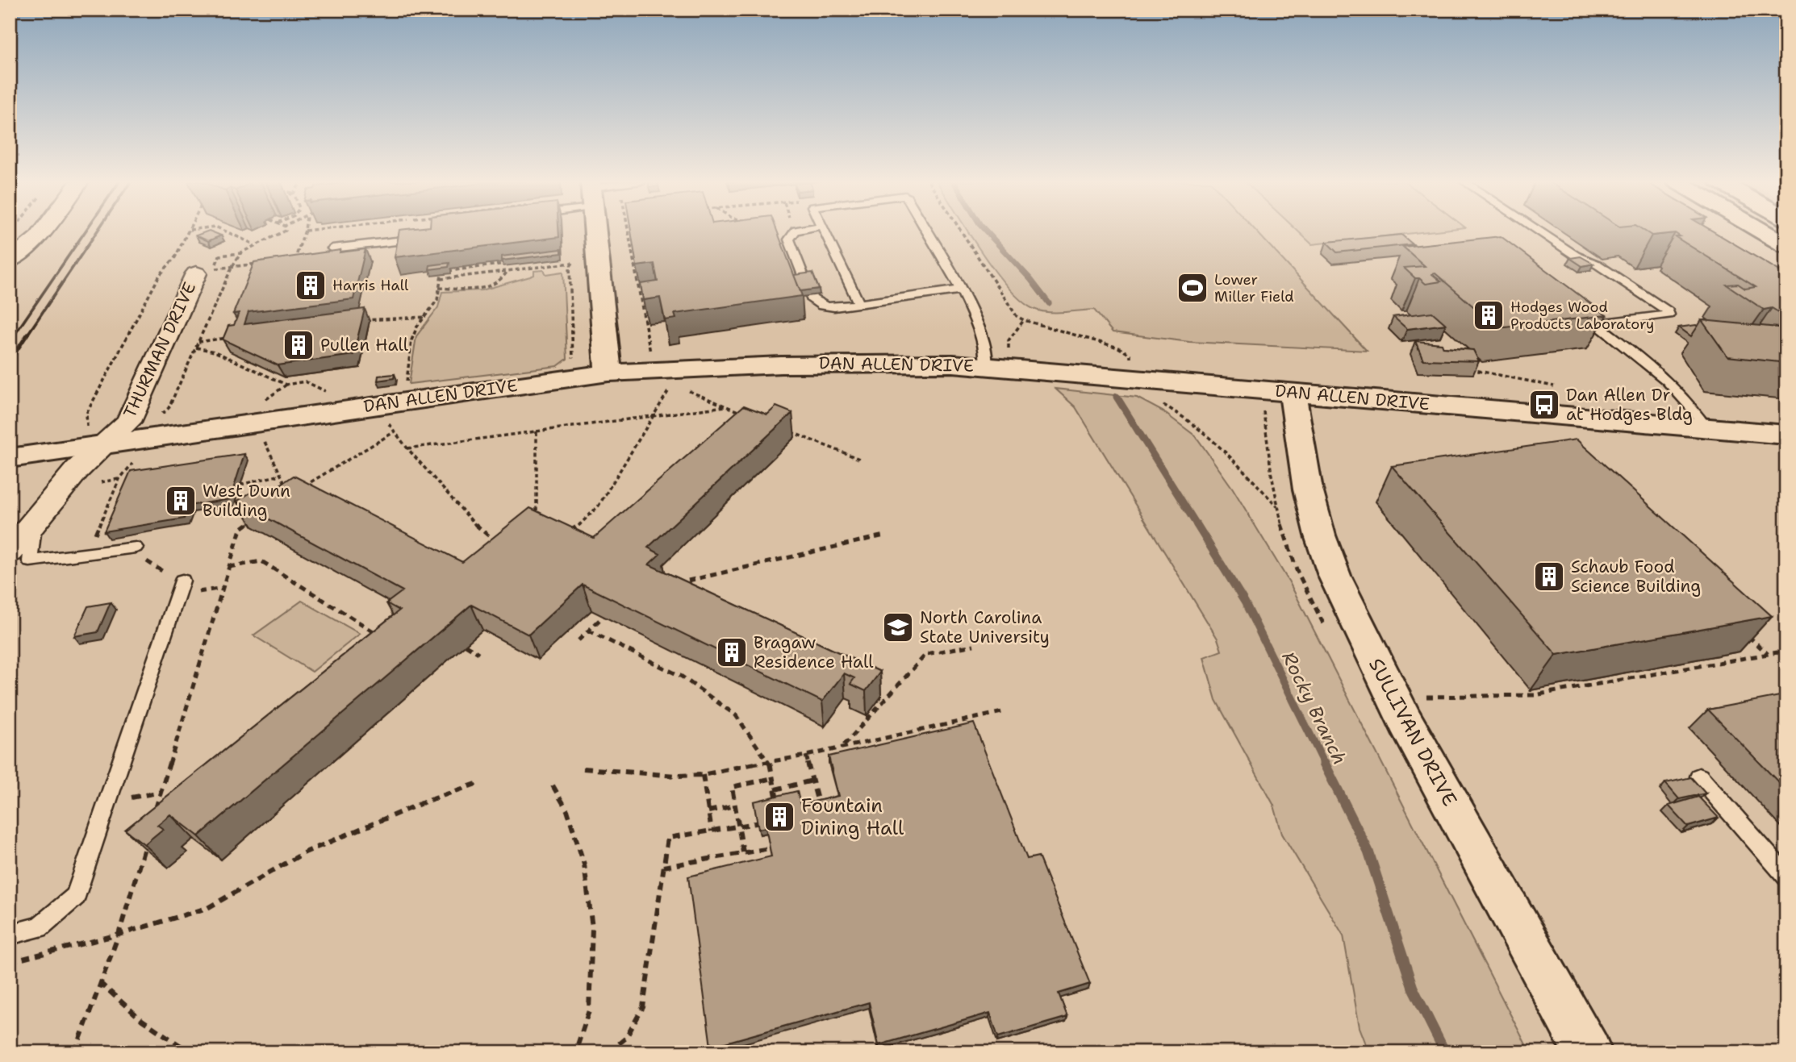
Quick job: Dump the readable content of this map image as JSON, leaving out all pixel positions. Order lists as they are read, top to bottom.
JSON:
{
  "streets": {
    "street": ["THURMAN DRIVE", "DAN ALLEN DRIVE", "SULLIVAN DRIVE"]
  },
  "crossings": [
    ["THURMAN DRIVE", "DAN ALLEN DRIVE"],
    ["DAN ALLEN DRIVE", "SULLIVAN DRIVE"]
  ],
  "water": ["Rocky Branch"],
  "places": {
    "building": [
      "Harris Hall",
      "Hodges Wood Products Laboratory",
      "Pullen Hall",
      "West Dunn Building",
      "Schaub Food Science Building",
      "Bragaw Residence Hall",
      "Fountain Dining Hall"
    ],
    "sports": ["Lower Miller Field"],
    "bus stop": ["Dan Allen Dr at Hodges Bldg"],
    "school or university": ["North Carolina State University"]
  }
}
